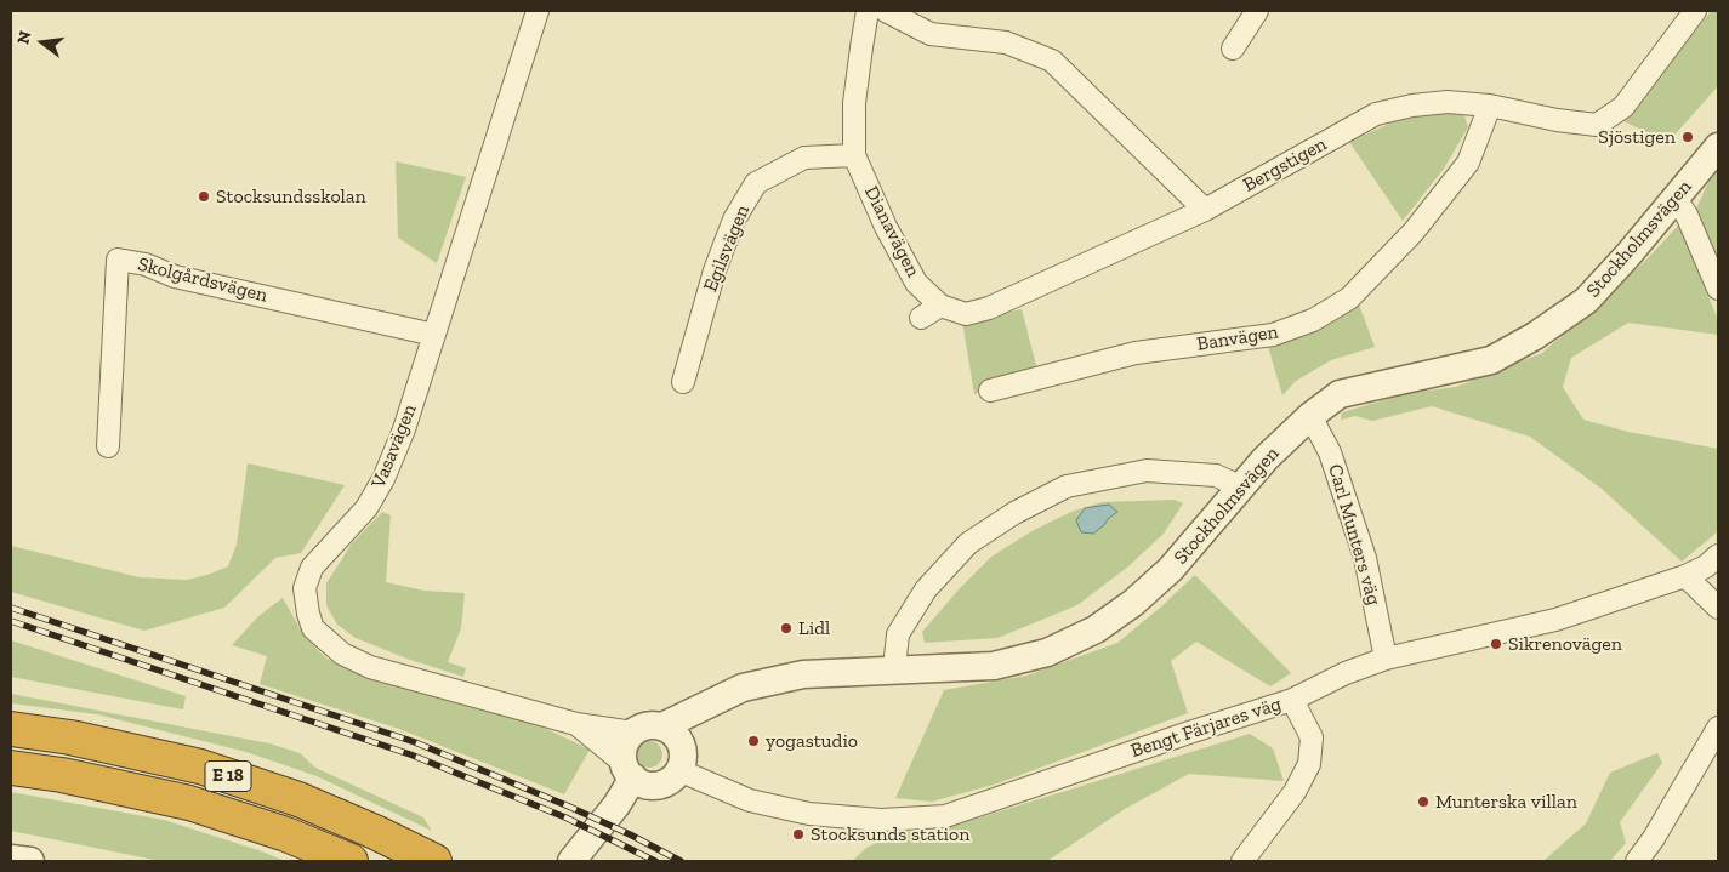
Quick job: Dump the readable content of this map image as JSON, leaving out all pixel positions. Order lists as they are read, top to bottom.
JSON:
{
  "streets": {
    "highway": ["E 18"],
    "street": [
      "Bergstigen",
      "Dianavägen",
      "Stockholmsvägen",
      "Egilsvägen",
      "Skolgårdsvägen",
      "Banvägen",
      "Vasavägen",
      "Carl Munters väg",
      "Bengt Färjares väg"
    ]
  },
  "crossings": [
    ["Bergstigen", "Dianavägen"],
    ["Bergstigen", "Banvägen"],
    ["Dianavägen", "Egilsvägen"],
    ["Stockholmsvägen", "Vasavägen"],
    ["Stockholmsvägen", "Carl Munters väg"],
    ["Stockholmsvägen", "Bengt Färjares väg"],
    ["Skolgårdsvägen", "Vasavägen"],
    ["Vasavägen", "Bengt Färjares väg"],
    ["Carl Munters väg", "Bengt Färjares väg"]
  ],
  "places": [
    "Sjöstigen",
    "Stocksundsskolan",
    "Lidl",
    "Sikrenovägen",
    "yogastudio",
    "Munterska villan",
    "Stocksunds station"
  ],
  "north": "left"
}
